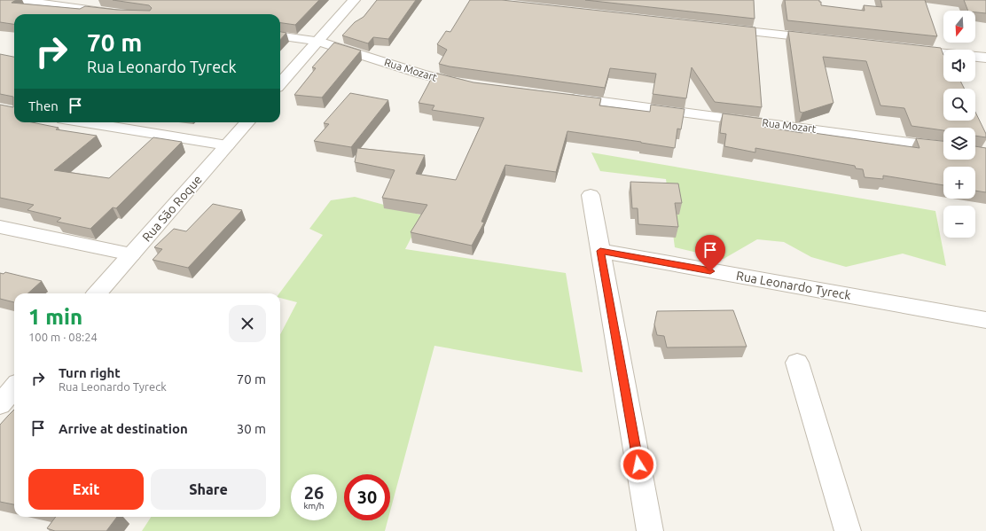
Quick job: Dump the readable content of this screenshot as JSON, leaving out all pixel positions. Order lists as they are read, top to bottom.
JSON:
{
  "streets": {
    "street": ["Rua Mozart", "Rua São Roque", "Rua Leonardo Tyreck"]
  },
  "north": "bottom",
  "page": {
    "map_buttons": ["+", "−"],
    "turn": ["70 m", "Rua Leonardo Tyreck"],
    "then": "Then",
    "heading": ["1 min", "100 m · 08:24"],
    "list": [
      {
        "name": "Turn right",
        "note": "Rua Leonardo Tyreck",
        "value": "70 m"
      },
      {
        "name": "Arrive at destination",
        "value": "30 m"
      }
    ],
    "buttons": ["Exit", "Share"],
    "speed": "26 km/h",
    "limit": "30"
  }
}
